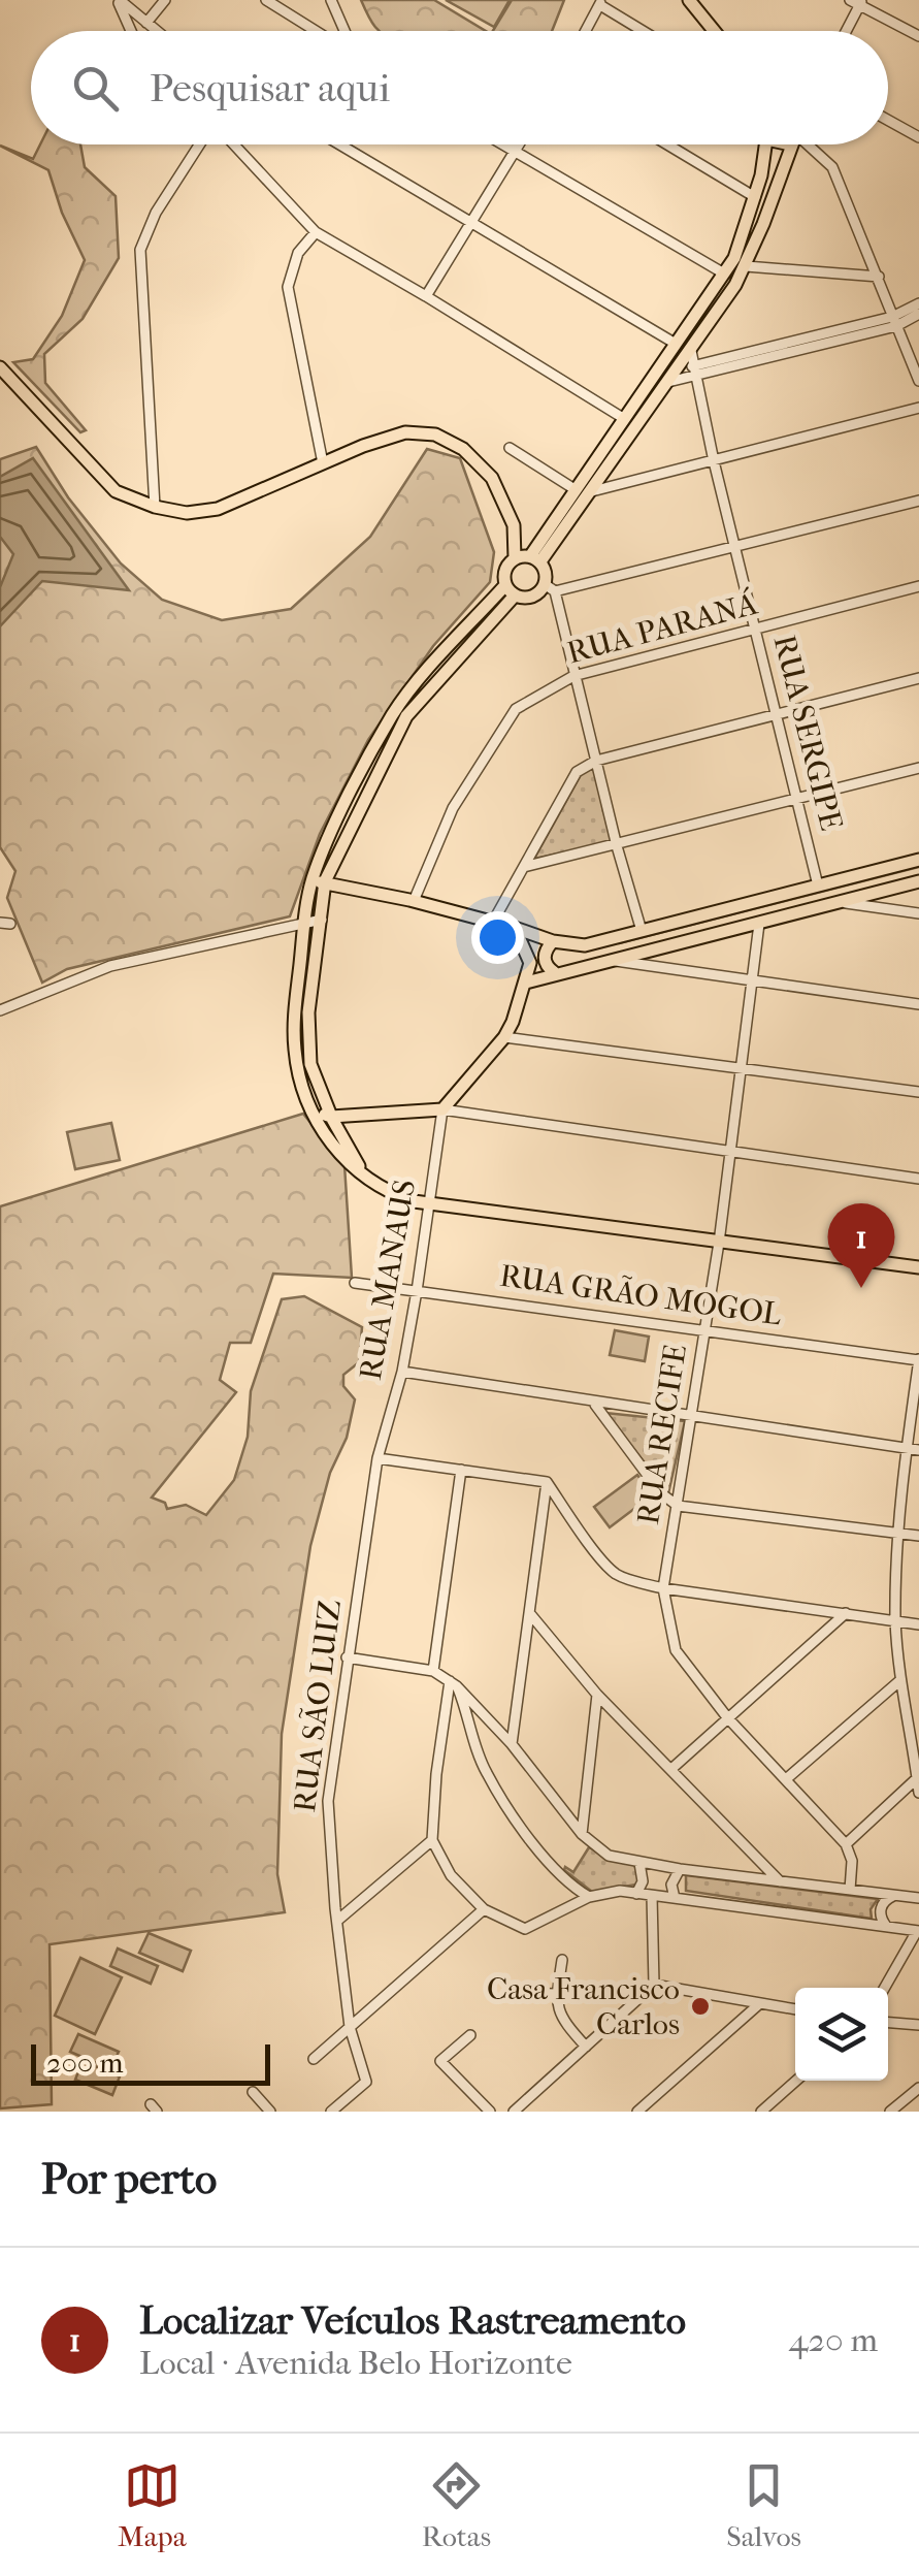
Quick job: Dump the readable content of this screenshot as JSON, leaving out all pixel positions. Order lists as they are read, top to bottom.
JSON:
{
  "streets": {
    "street": [
      "RUA PARANÁ",
      "RUA SERGIPE",
      "RUA MANAUS",
      "RUA GRÃO MOGOL",
      "RUA RECIFE",
      "RUA SÃO LUIZ"
    ]
  },
  "crossings": [
    ["RUA PARANÁ", "RUA SERGIPE"],
    ["RUA MANAUS", "RUA GRÃO MOGOL"],
    ["RUA MANAUS", "RUA SÃO LUIZ"],
    ["RUA GRÃO MOGOL", "RUA RECIFE"]
  ],
  "places": ["Casa Francisco Carlos"],
  "scale_bar": "200 m",
  "page": {
    "search": "Pesquisar aqui",
    "pins": "1",
    "scale": "200 m",
    "heading": "Por perto",
    "list": [
      {
        "mark": "1",
        "name": "Localizar Veículos Rastreamento",
        "note": "Local · Avenida Belo Horizonte",
        "value": "420 m"
      }
    ],
    "nav": ["Mapa", "Rotas", "Salvos"]
  }
}
